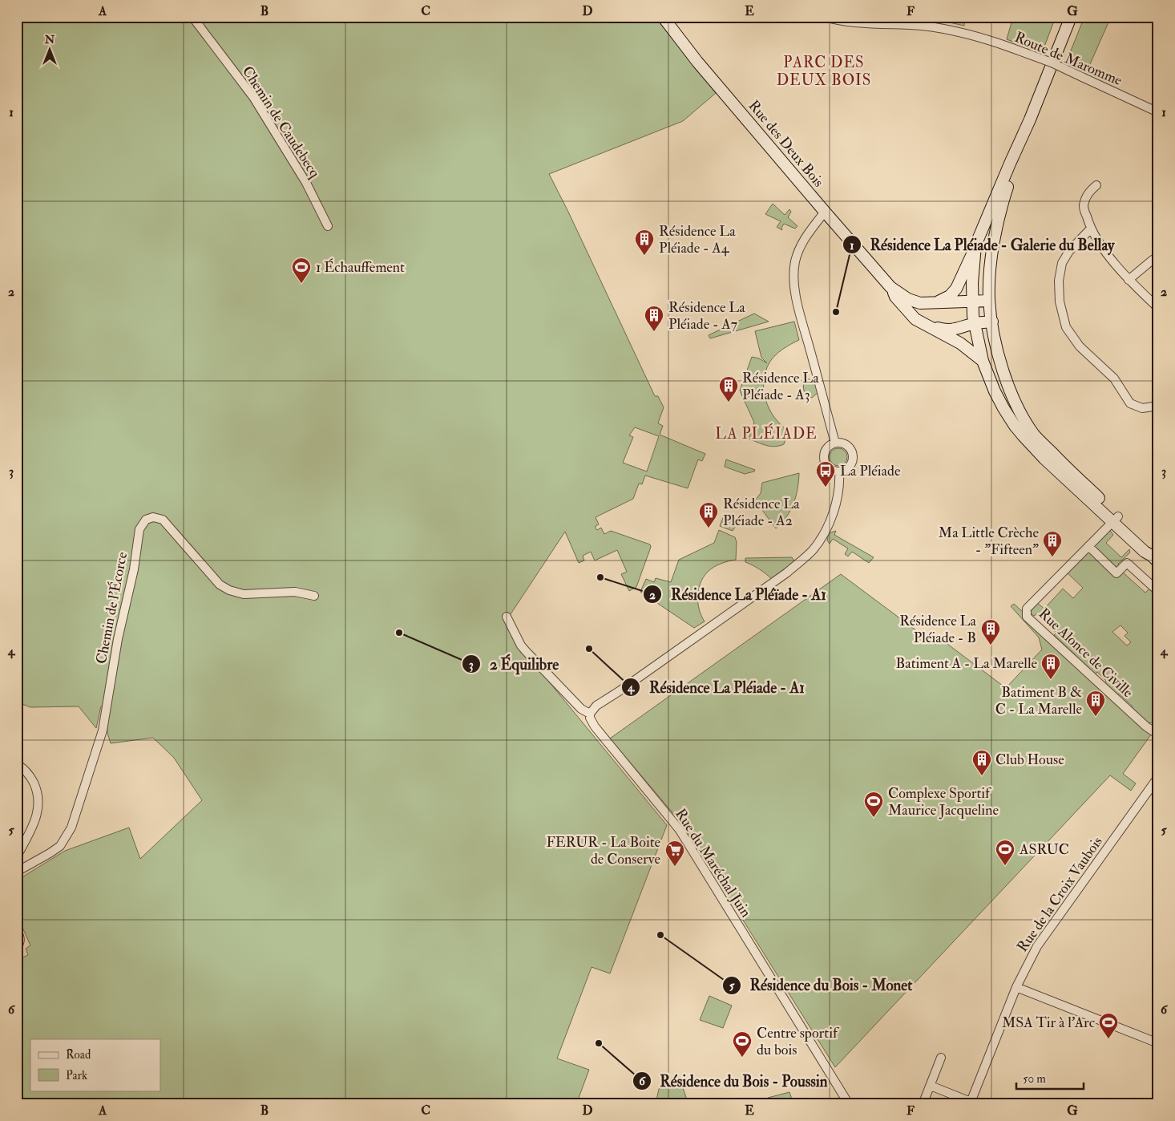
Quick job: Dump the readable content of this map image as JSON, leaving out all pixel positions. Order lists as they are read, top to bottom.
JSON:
{
  "streets": {
    "street": [
      "Route de Maromme",
      "Chemin de Caudebecq",
      "Rue des Deux Bois",
      "Chemin de l'Écorce",
      "Rue Alonce de Civille",
      "Rue du Maréchal Juin",
      "Rue de la Croix Vaubois"
    ]
  },
  "districts": ["PARC DES DEUX BOIS", "LA PLÉIADE"],
  "places": {
    "building": [
      "Résidence La Pléiade - A4",
      "Résidence La Pléiade - A7",
      "Résidence La Pléiade - A3",
      "Résidence La Pléiade - A2",
      "Ma Little Crèche - \"Fifteen\"",
      "Résidence La Pléiade - B",
      "Batiment A - La Marelle",
      "Batiment B & C - La Marelle",
      "Club House"
    ],
    "sports": [
      "1 Échauffement",
      "Complexe Sportif Maurice Jacqueline",
      "ASRUC",
      "MSA Tir à l'Arc",
      "Centre sportif du bois"
    ],
    "other": [
      "Résidence La Pléiade - Galerie du Bellay",
      "Résidence La Pléïade - A1",
      "2 Équilibre",
      "Résidence La Pléiade - A1",
      "Résidence du Bois - Monet",
      "Résidence du Bois - Poussin"
    ],
    "bus stop": ["La Pléiade"],
    "supermarket": ["FERUR - La Boite de Conserve"]
  },
  "legend": ["Road", "Park"],
  "scale_bar": "50 m",
  "north": "top",
  "grid": {
    "columns": [
      "A",
      "B",
      "C",
      "D",
      "E",
      "F",
      "G"
    ],
    "rows": [
      "1",
      "2",
      "3",
      "4",
      "5",
      "6"
    ]
  }
}
